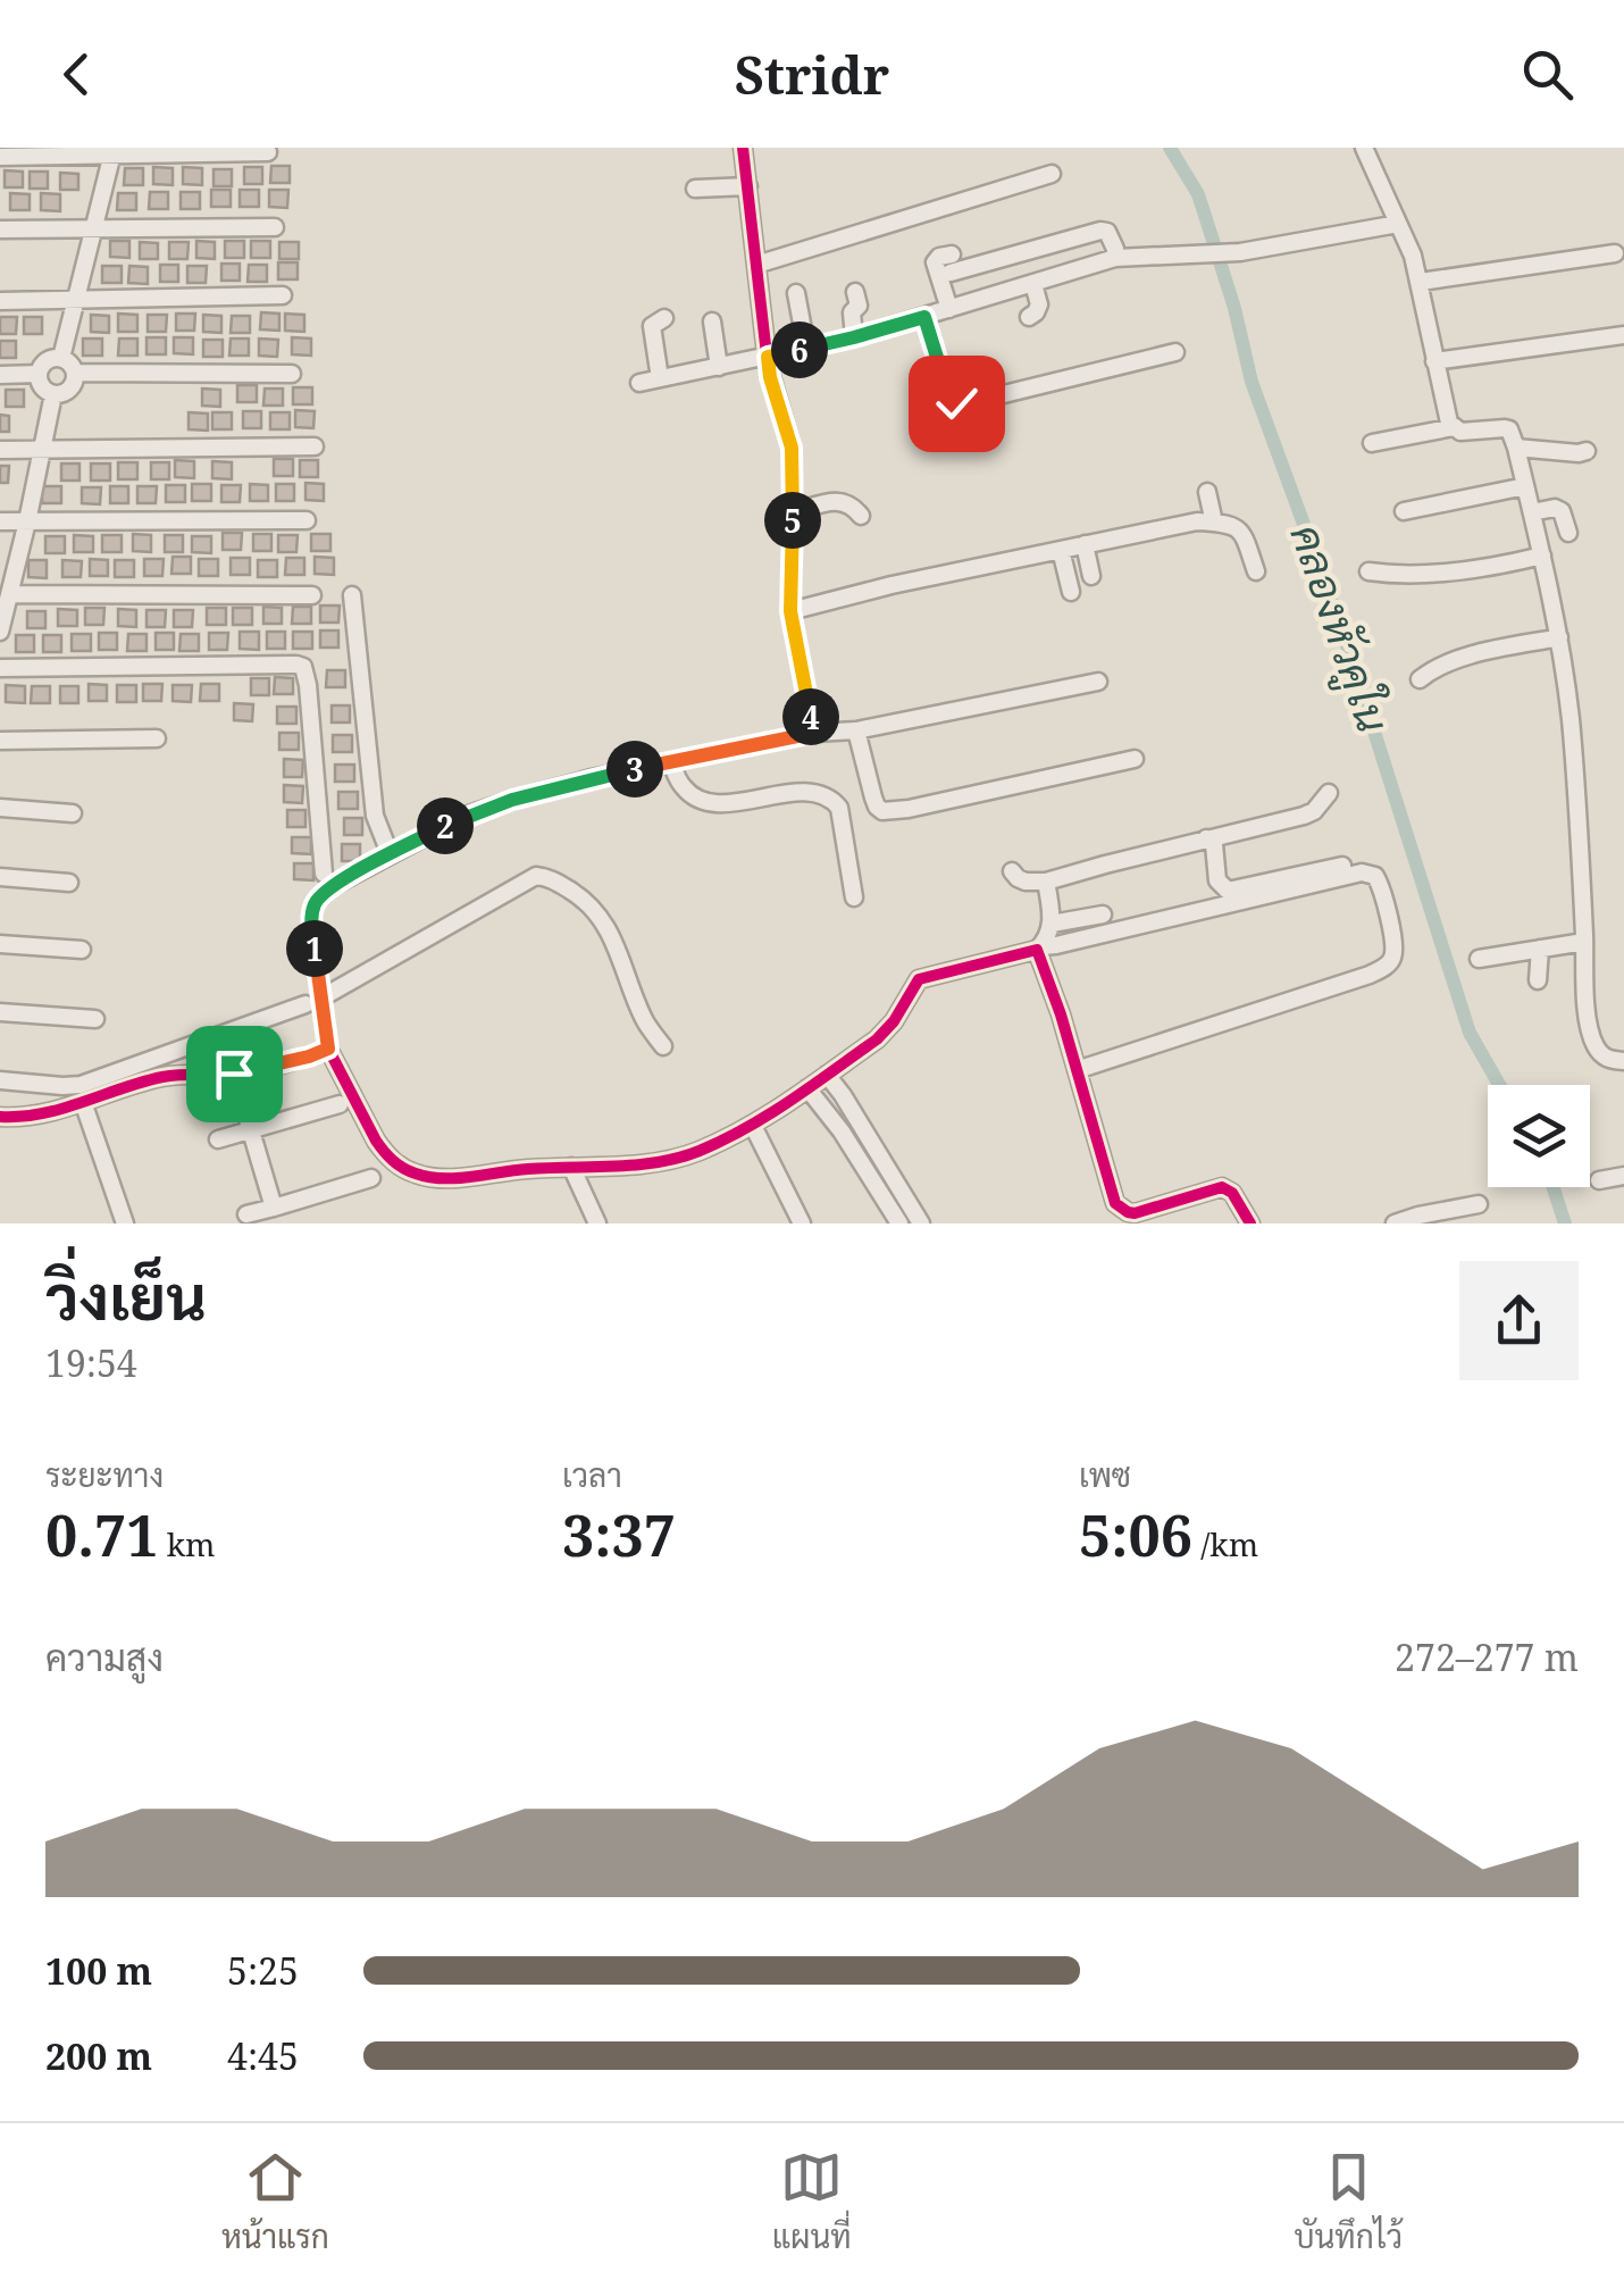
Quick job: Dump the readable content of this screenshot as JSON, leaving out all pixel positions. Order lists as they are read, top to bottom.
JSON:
{
  "water": ["คลองหัวคูใน"],
  "page": {
    "header": "Stridr",
    "pins": [
      "6",
      "5",
      "4",
      "3",
      "2",
      "1"
    ],
    "heading": ["วิ่งเย็น", "19:54"],
    "stats": [
      ["ระยะทาง", "0.71 km"],
      ["เวลา", "3:37"],
      ["เพซ", "5:06 /km"]
    ],
    "chart": ["ความสูง", "272–277 m"],
    "list": [
      {
        "name": "100 m",
        "note": "5:25"
      },
      {
        "name": "200 m",
        "note": "4:45"
      }
    ],
    "tabs": ["หน้าแรก", "แผนที่", "บันทึกไว้"]
  }
}
